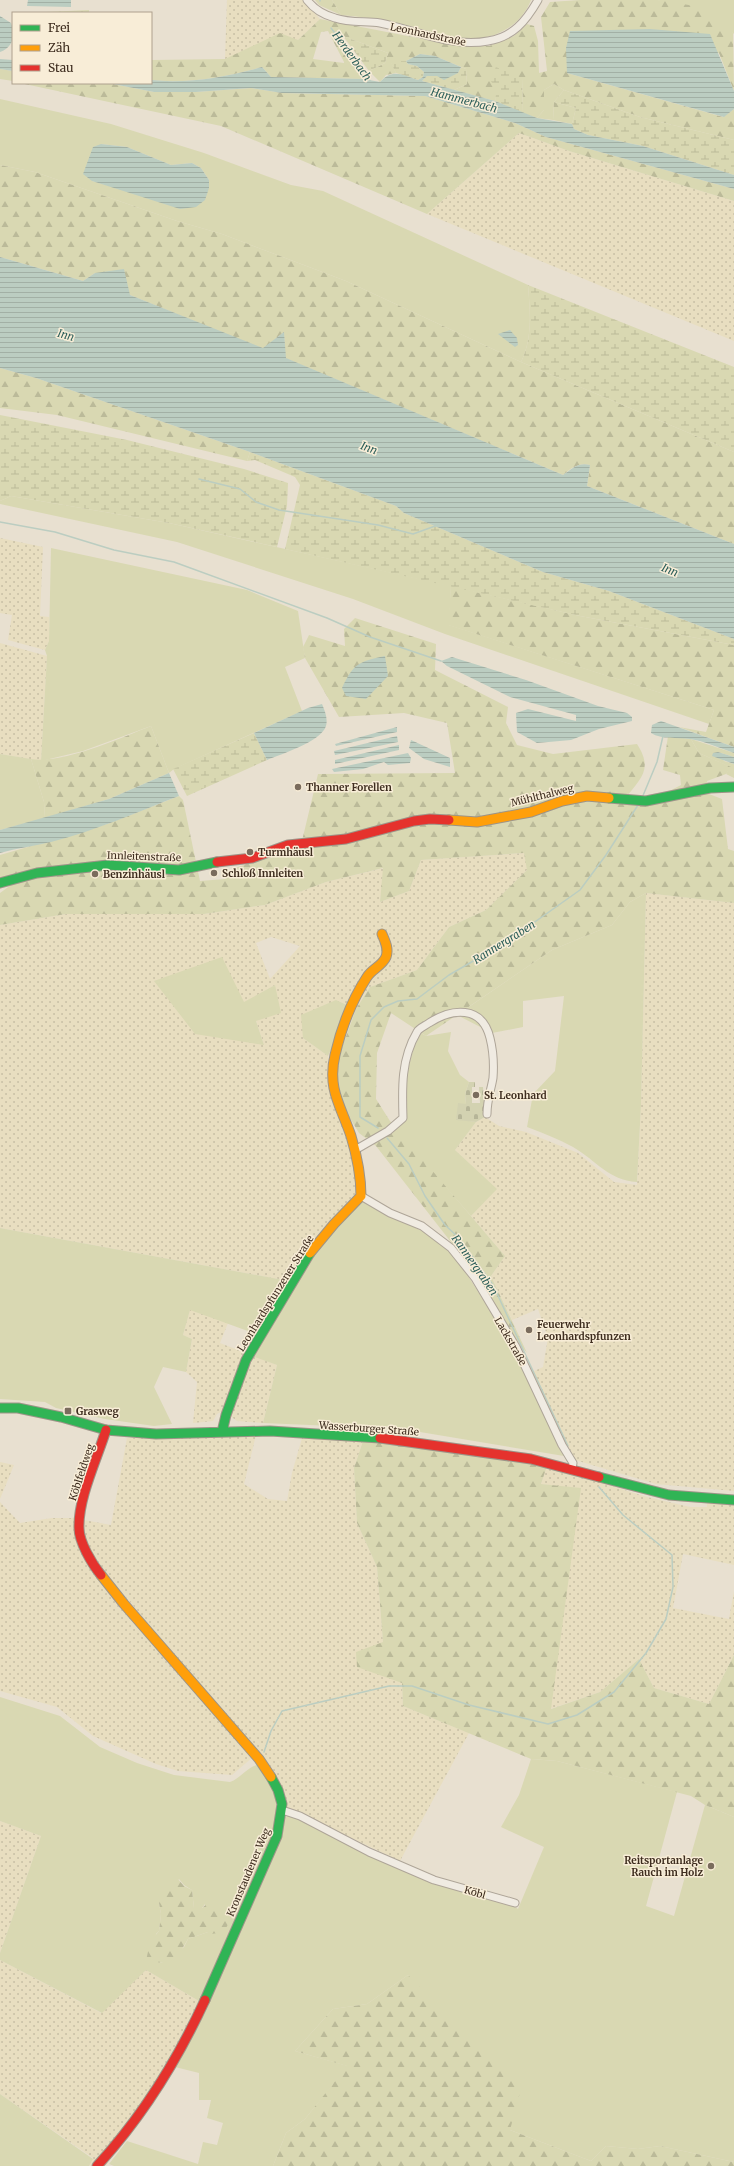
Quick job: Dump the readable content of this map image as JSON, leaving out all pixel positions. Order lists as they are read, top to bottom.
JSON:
{
  "streets": {
    "street": [
      "Leonhardstraße",
      "Mühlthalweg",
      "Innleitenstraße",
      "Leonhardspfunzener Straße",
      "Lackstraße",
      "Wasserburger Straße",
      "Köblfeldweg",
      "Kronstaudener Weg",
      "Köbl"
    ]
  },
  "crossings": [
    ["Mühlthalweg", "Innleitenstraße"],
    ["Leonhardspfunzener Straße", "Lackstraße"],
    ["Leonhardspfunzener Straße", "Wasserburger Straße"],
    ["Lackstraße", "Wasserburger Straße"],
    ["Wasserburger Straße", "Köblfeldweg"],
    ["Köblfeldweg", "Kronstaudener Weg"],
    ["Kronstaudener Weg", "Köbl"]
  ],
  "water": [
    "Herderbach",
    "Hammerbach",
    "Inn",
    "Rannergraben"
  ],
  "places": {
    "other": [
      "Thanner Forellen",
      "Turmhäusl",
      "Schloß Innleiten",
      "Benzinhäusl",
      "St. Leonhard",
      "Feuerwehr Leonhardspfunzen",
      "Reitsportanlage Rauch im Holz"
    ],
    "transit": ["Grasweg"]
  },
  "legend": ["Frei", "Zäh", "Stau"]
}
